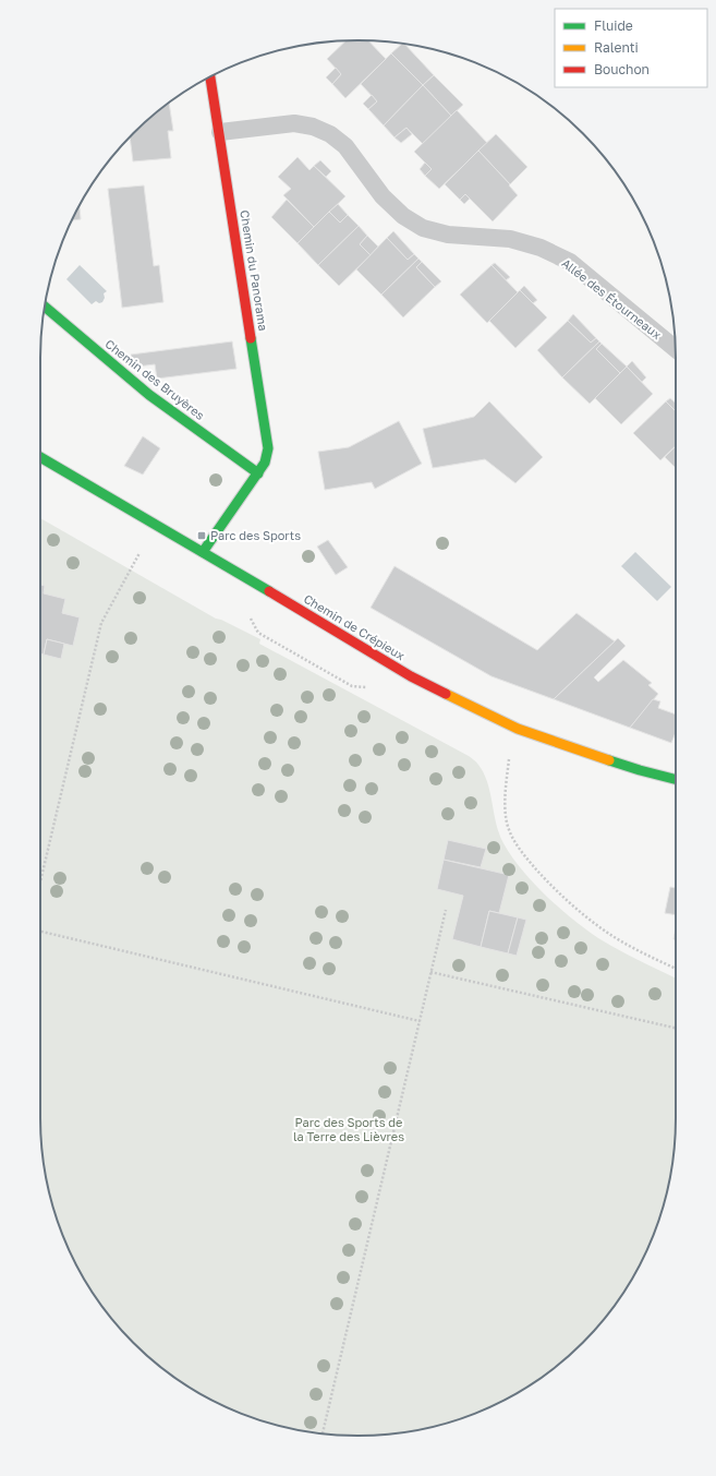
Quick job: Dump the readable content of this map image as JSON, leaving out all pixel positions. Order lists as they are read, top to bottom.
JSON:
{
  "streets": {
    "street": ["Chemin du Panorama", "Chemin des Bruyères", "Chemin de Crépieux"],
    "lane": ["Allée des Étourneaux"]
  },
  "crossings": [
    ["Chemin du Panorama", "Allée des Étourneaux"],
    ["Chemin du Panorama", "Chemin des Bruyères"],
    ["Chemin du Panorama", "Chemin de Crépieux"]
  ],
  "parks": ["Parc des Sports de la Terre des Lièvres"],
  "places": {
    "transit": ["Parc des Sports"]
  },
  "legend": ["Fluide", "Ralenti", "Bouchon"]
}
